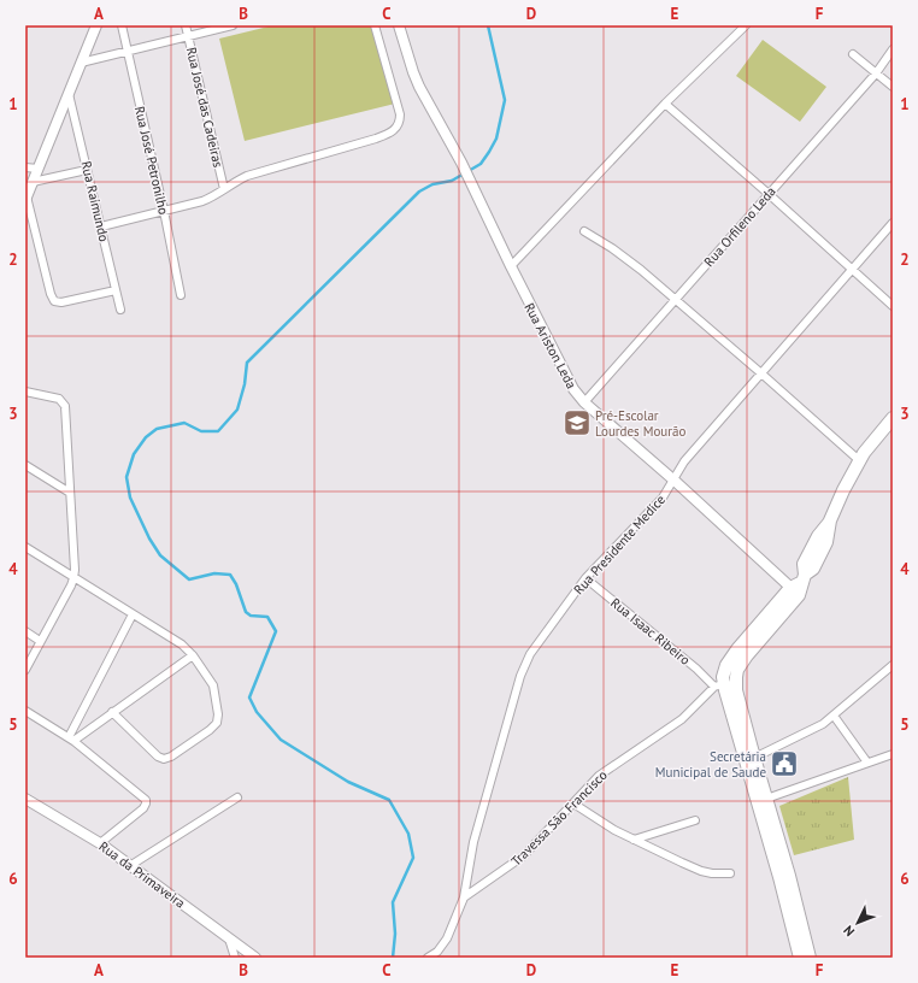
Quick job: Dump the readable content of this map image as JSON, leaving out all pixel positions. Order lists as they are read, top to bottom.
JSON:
{
  "streets": {
    "street": [
      "Rua José das Cadeiras",
      "Rua José Petronilho",
      "Rua Raimundo",
      "Rua Orfileno Leda",
      "Rua Ariston Leda",
      "Rua Presidente Medice",
      "Rua Isaac Ribeiro",
      "Travessa São Francisco",
      "Rua da Primaveira"
    ]
  },
  "crossings": [
    ["Rua Orfileno Leda", "Rua Ariston Leda"],
    ["Rua Ariston Leda", "Rua Presidente Medice"],
    ["Rua Presidente Medice", "Rua Isaac Ribeiro"],
    ["Rua Presidente Medice", "Travessa São Francisco"],
    ["Rua Isaac Ribeiro", "Travessa São Francisco"]
  ],
  "places": {
    "school or university": ["Pré-Escolar Lourdes Mourão"],
    "public building": ["Secretária Municipal de Saude"]
  },
  "north": "bottom left",
  "grid": {
    "columns": [
      "A",
      "B",
      "C",
      "D",
      "E",
      "F"
    ],
    "rows": [
      "1",
      "2",
      "3",
      "4",
      "5",
      "6"
    ]
  }
}
